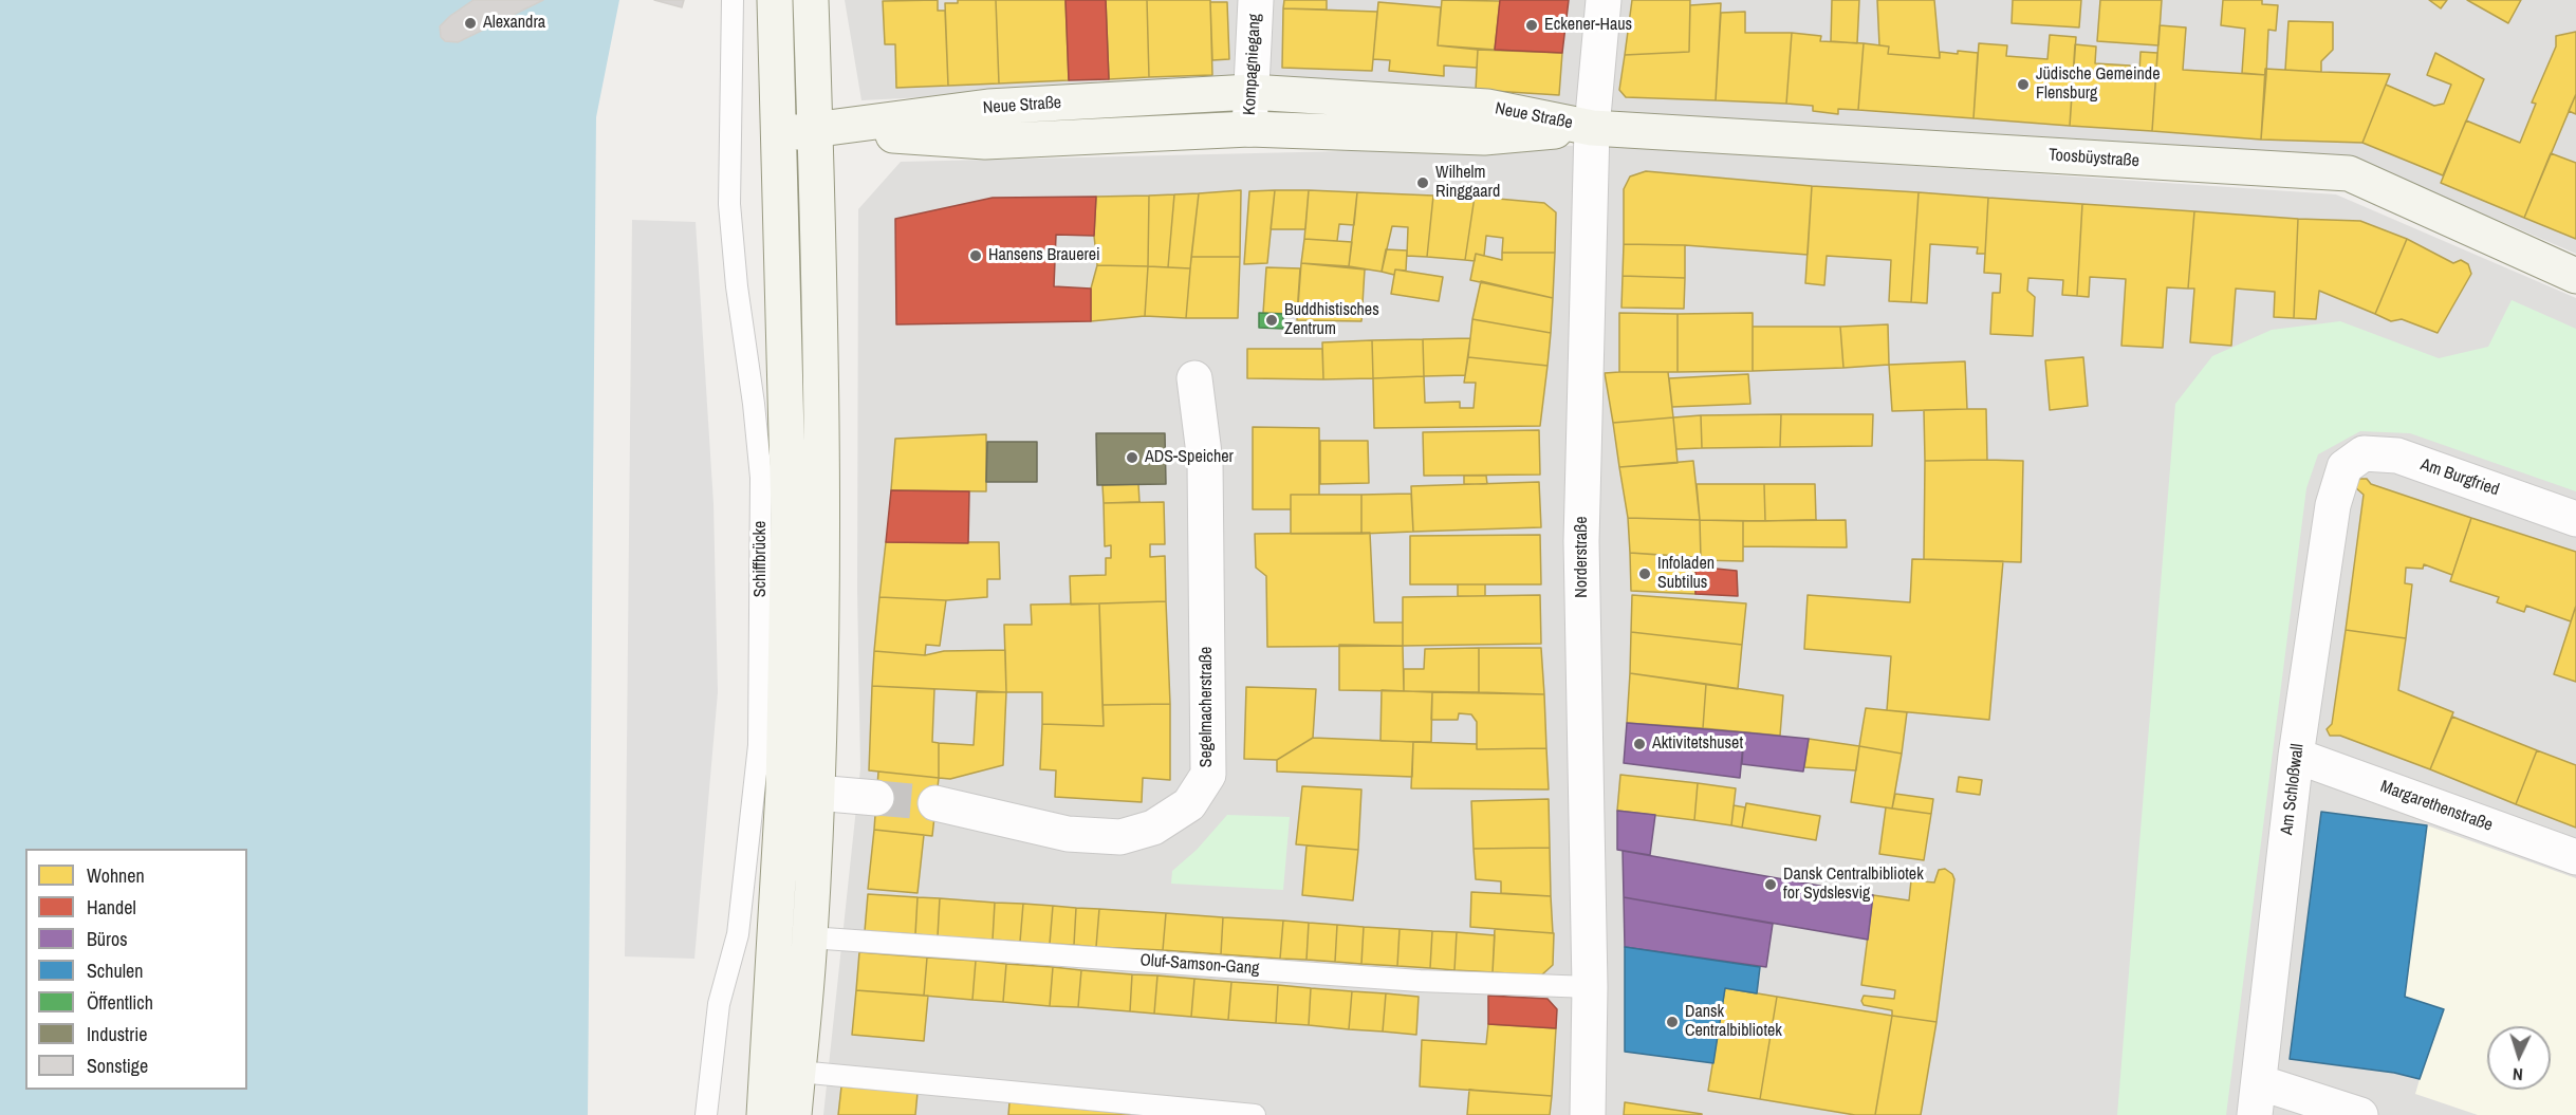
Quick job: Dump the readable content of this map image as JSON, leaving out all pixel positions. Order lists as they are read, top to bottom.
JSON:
{
  "streets": {
    "main road": ["Neue Straße", "Toosbüystraße", "Schiffbrücke"],
    "street": [
      "Kompagniegang",
      "Am Burgfried",
      "Norderstraße",
      "Segelmacherstraße",
      "Am Schloßwall",
      "Margarethenstraße"
    ],
    "lane": ["Oluf-Samson-Gang"]
  },
  "crossings": [
    ["Kompagniegang", "Neue Straße"],
    ["Neue Straße", "Toosbüystraße"],
    ["Neue Straße", "Norderstraße"],
    ["Neue Straße", "Schiffbrücke"],
    ["Toosbüystraße", "Norderstraße"],
    ["Am Burgfried", "Am Schloßwall"],
    ["Norderstraße", "Oluf-Samson-Gang"],
    ["Schiffbrücke", "Oluf-Samson-Gang"],
    ["Am Schloßwall", "Margarethenstraße"]
  ],
  "places": [
    "Alexandra",
    "Eckener-Haus",
    "Jüdische Gemeinde Flensburg",
    "Wilhelm Ringgaard",
    "Hansens Brauerei",
    "Buddhistisches Zentrum",
    "ADS-Speicher",
    "Infoladen Subtilus",
    "Aktivitetshuset",
    "Dansk Centralbibliotek for Sydslesvig",
    "Dansk Centralbibliotek"
  ],
  "legend": [
    "Wohnen",
    "Handel",
    "Büros",
    "Schulen",
    "Öffentlich",
    "Industrie",
    "Sonstige"
  ],
  "north": "bottom"
}
